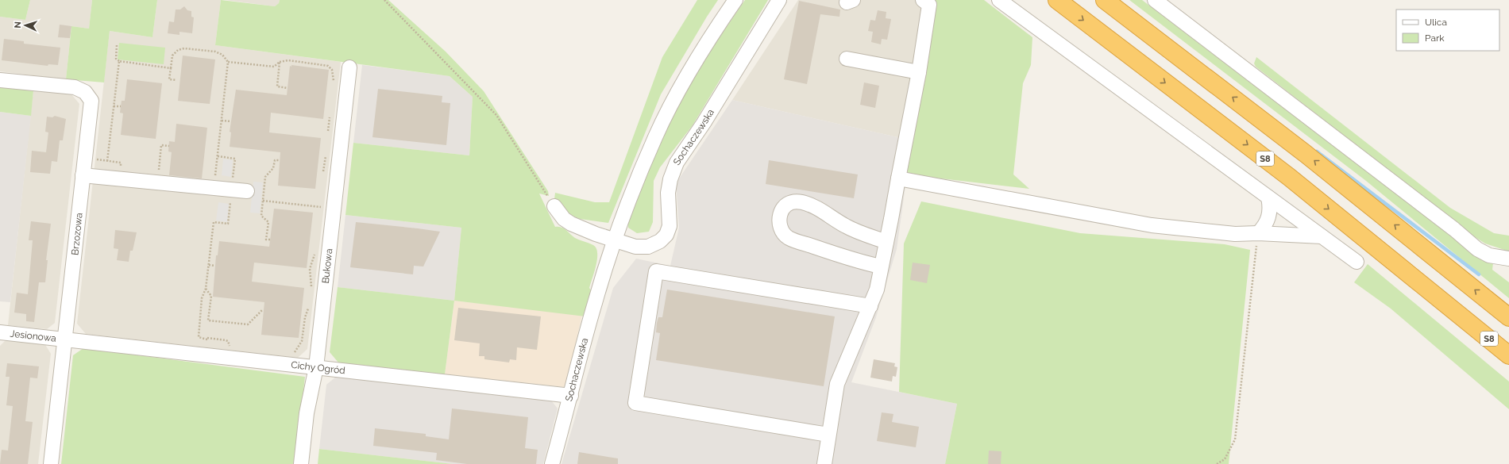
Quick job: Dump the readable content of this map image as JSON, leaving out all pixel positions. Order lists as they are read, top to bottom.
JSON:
{
  "streets": {
    "highway": ["S8"],
    "street": [
      "Sochaczewska",
      "Brzozowa",
      "Bukowa",
      "Jesionowa",
      "Cichy Ogród"
    ]
  },
  "crossings": [
    ["Sochaczewska", "Cichy Ogród"],
    ["Brzozowa", "Jesionowa"],
    ["Brzozowa", "Cichy Ogród"],
    ["Bukowa", "Cichy Ogród"],
    ["Jesionowa", "Cichy Ogród"]
  ],
  "legend": ["Ulica", "Park"],
  "north": "left"
}
